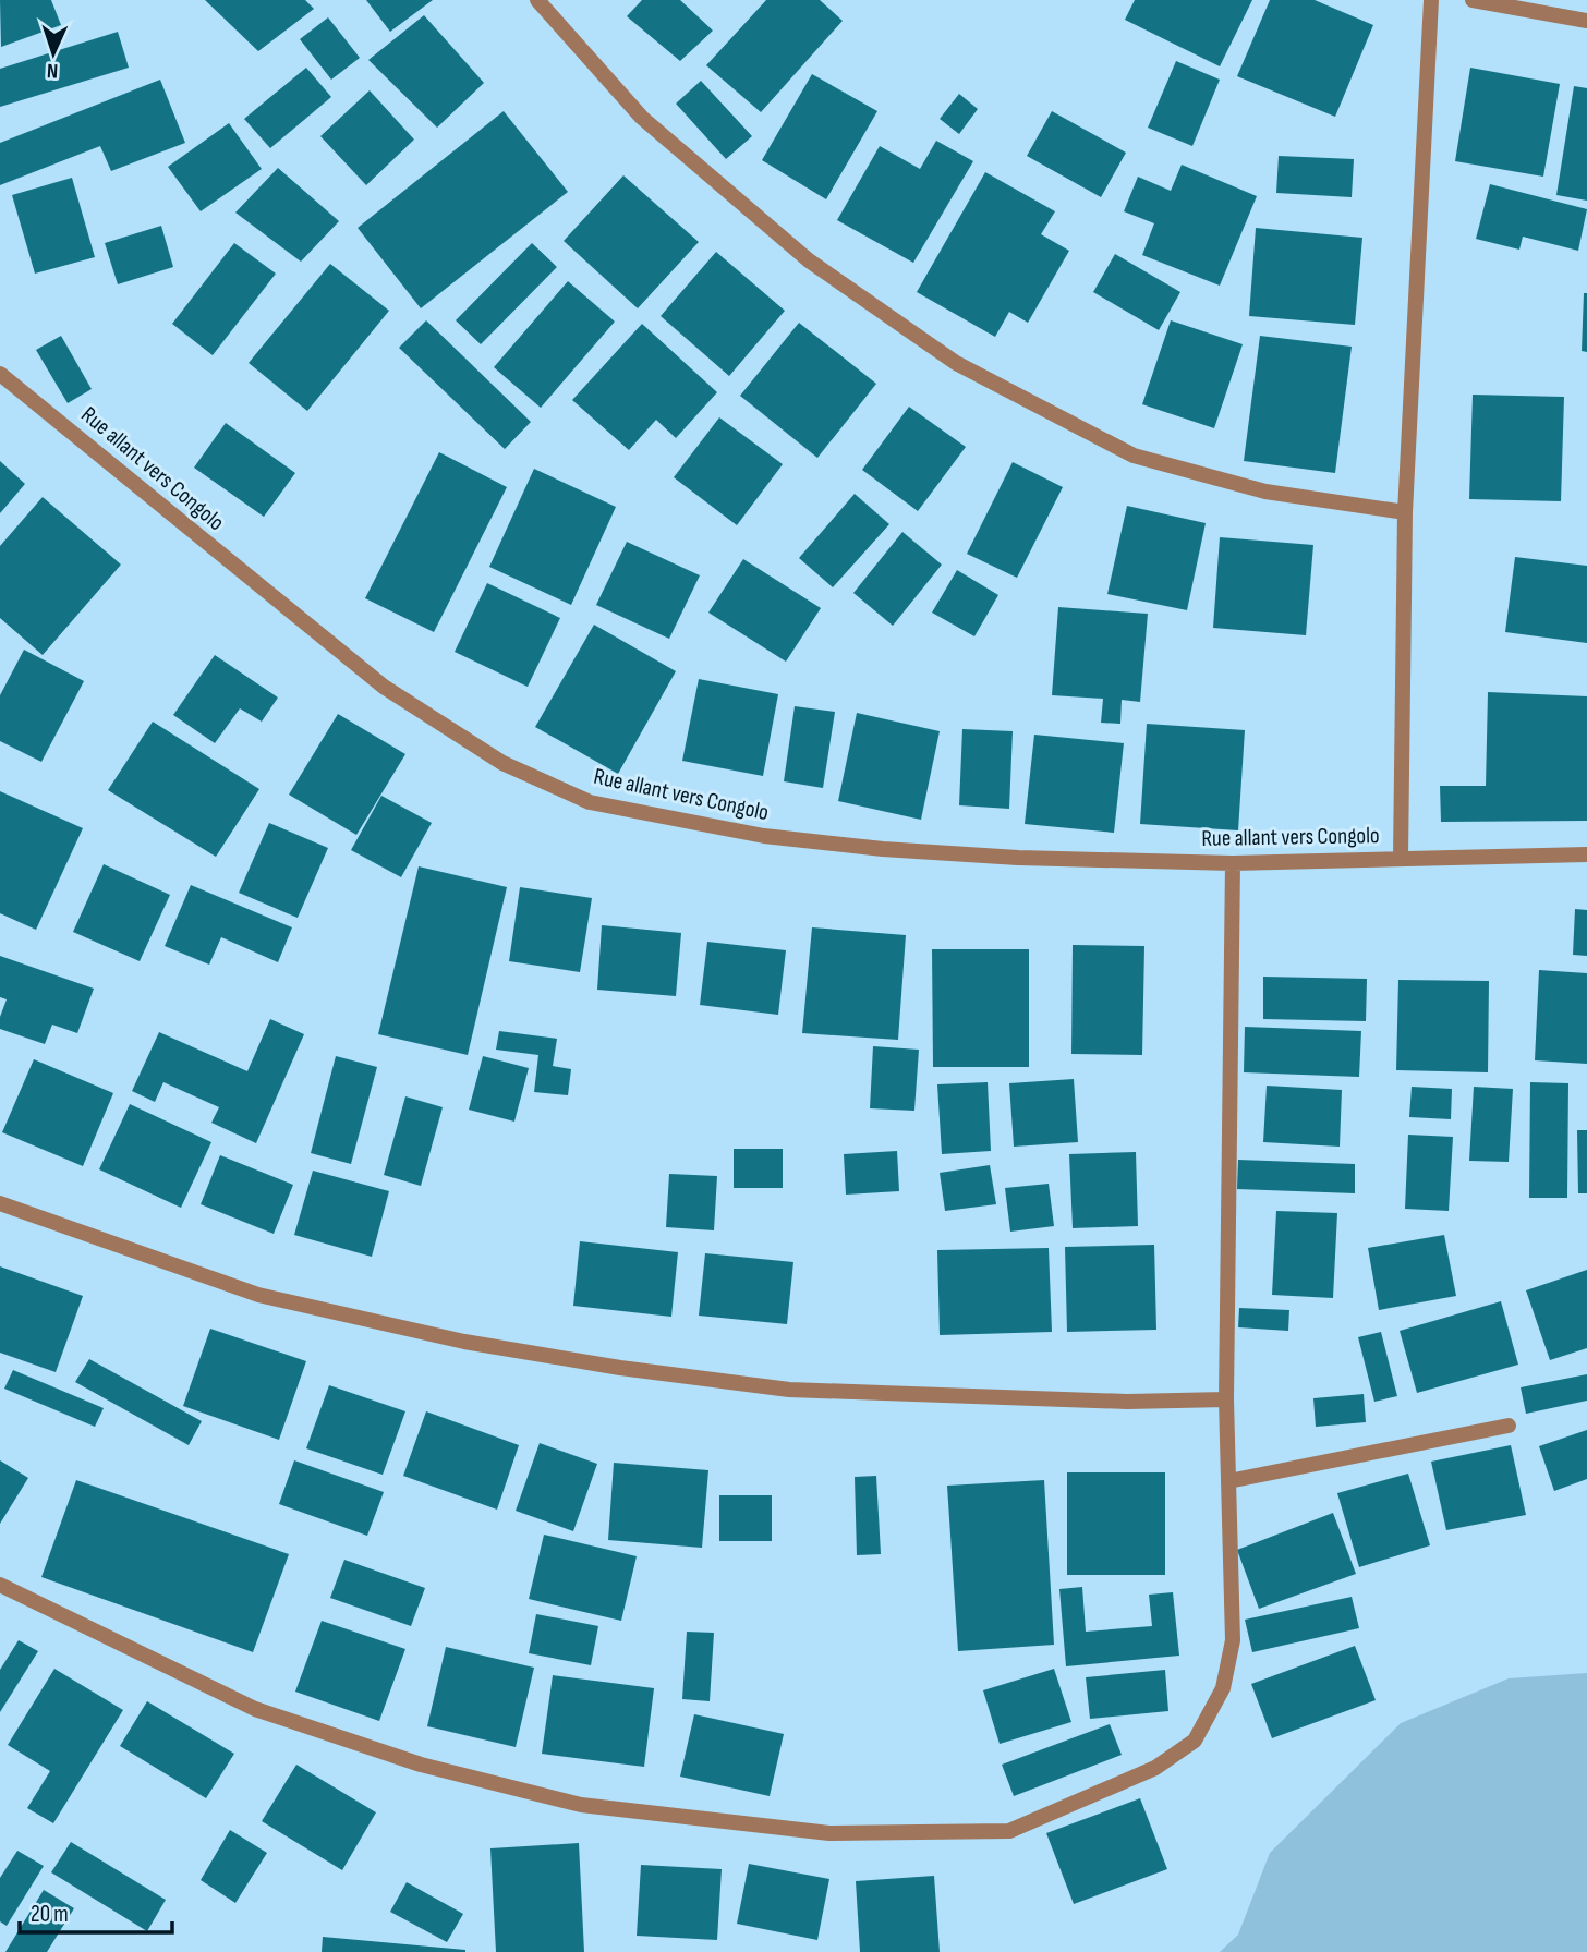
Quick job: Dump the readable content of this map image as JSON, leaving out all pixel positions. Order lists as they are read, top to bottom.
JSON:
{
  "streets": {
    "street": ["Rue allant vers Congolo"]
  },
  "scale_bar": "20 m",
  "north": "bottom"
}
